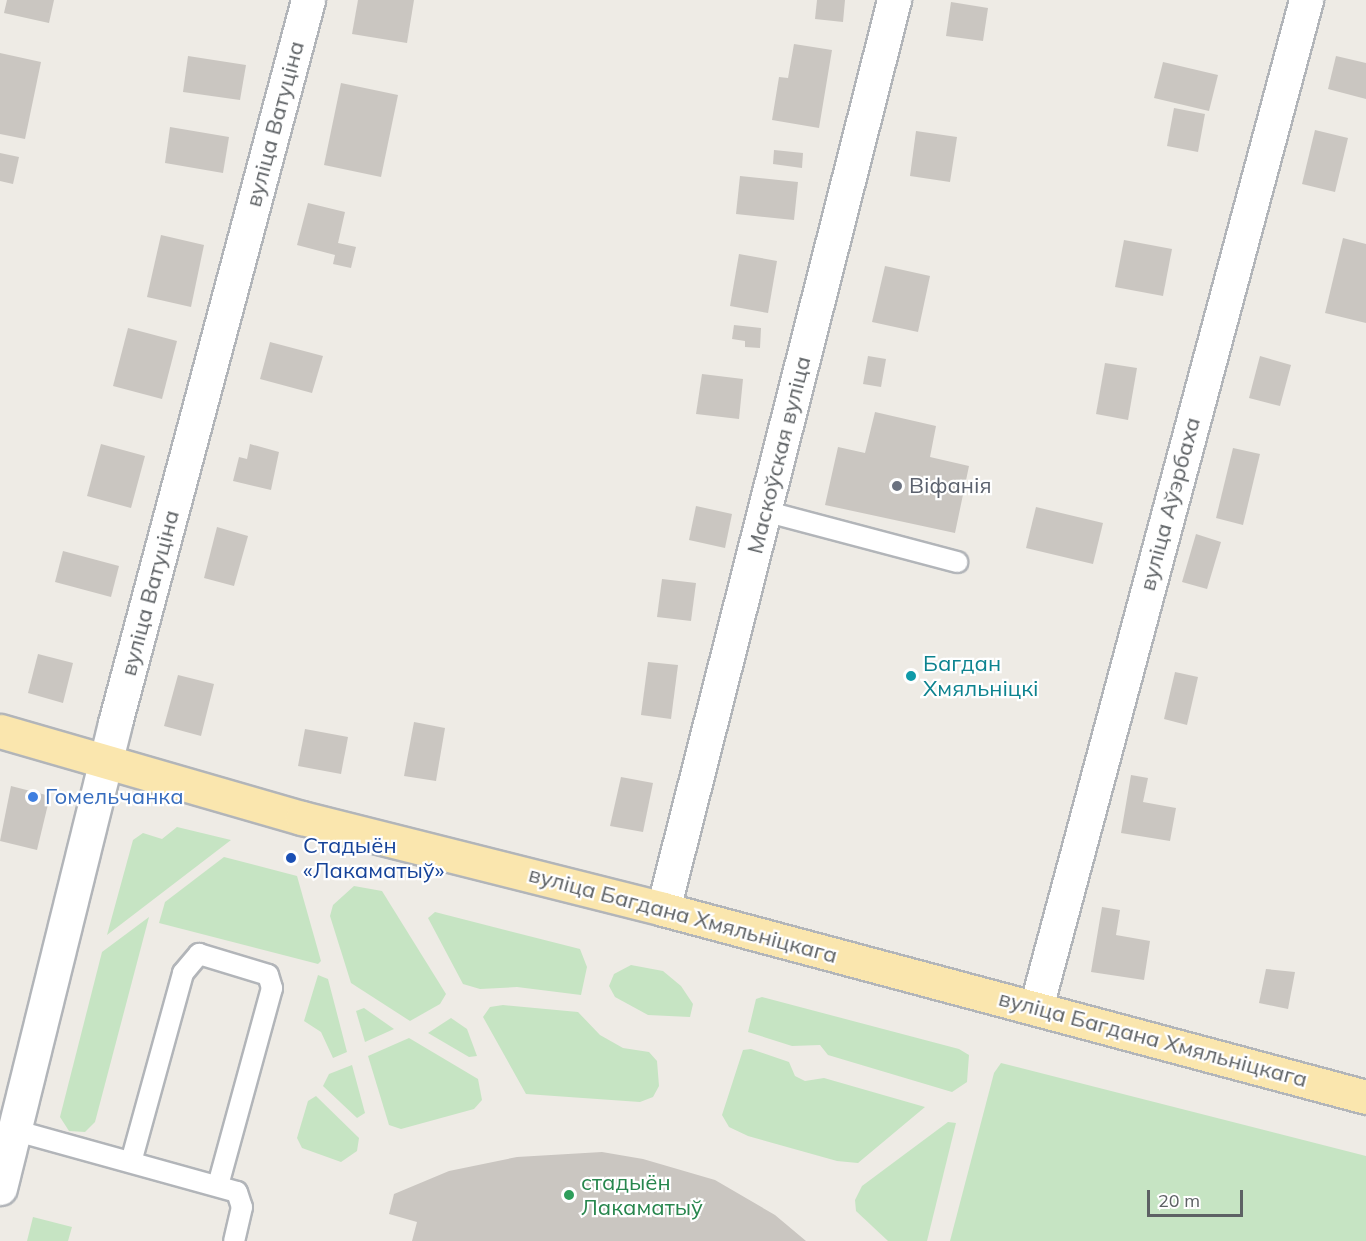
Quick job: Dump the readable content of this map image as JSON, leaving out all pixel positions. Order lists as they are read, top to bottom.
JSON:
{
  "streets": {
    "main road": ["вуліца Багдана Хмяльніцкага"],
    "street": ["вуліца Ватуціна", "Маскоўская вуліца", "вуліца Аўэрбаха"]
  },
  "crossings": [
    ["вуліца Ватуціна", "вуліца Багдана Хмяльніцкага"],
    ["Маскоўская вуліца", "вуліца Багдана Хмяльніцкага"],
    ["вуліца Аўэрбаха", "вуліца Багдана Хмяльніцкага"]
  ],
  "places": [
    "Віфанія",
    "Багдан Хмяльніцкі",
    "Гомельчанка",
    "Стадыён «Лакаматыў»",
    "стадыён Лакаматыў"
  ],
  "scale_bar": "20 m"
}
